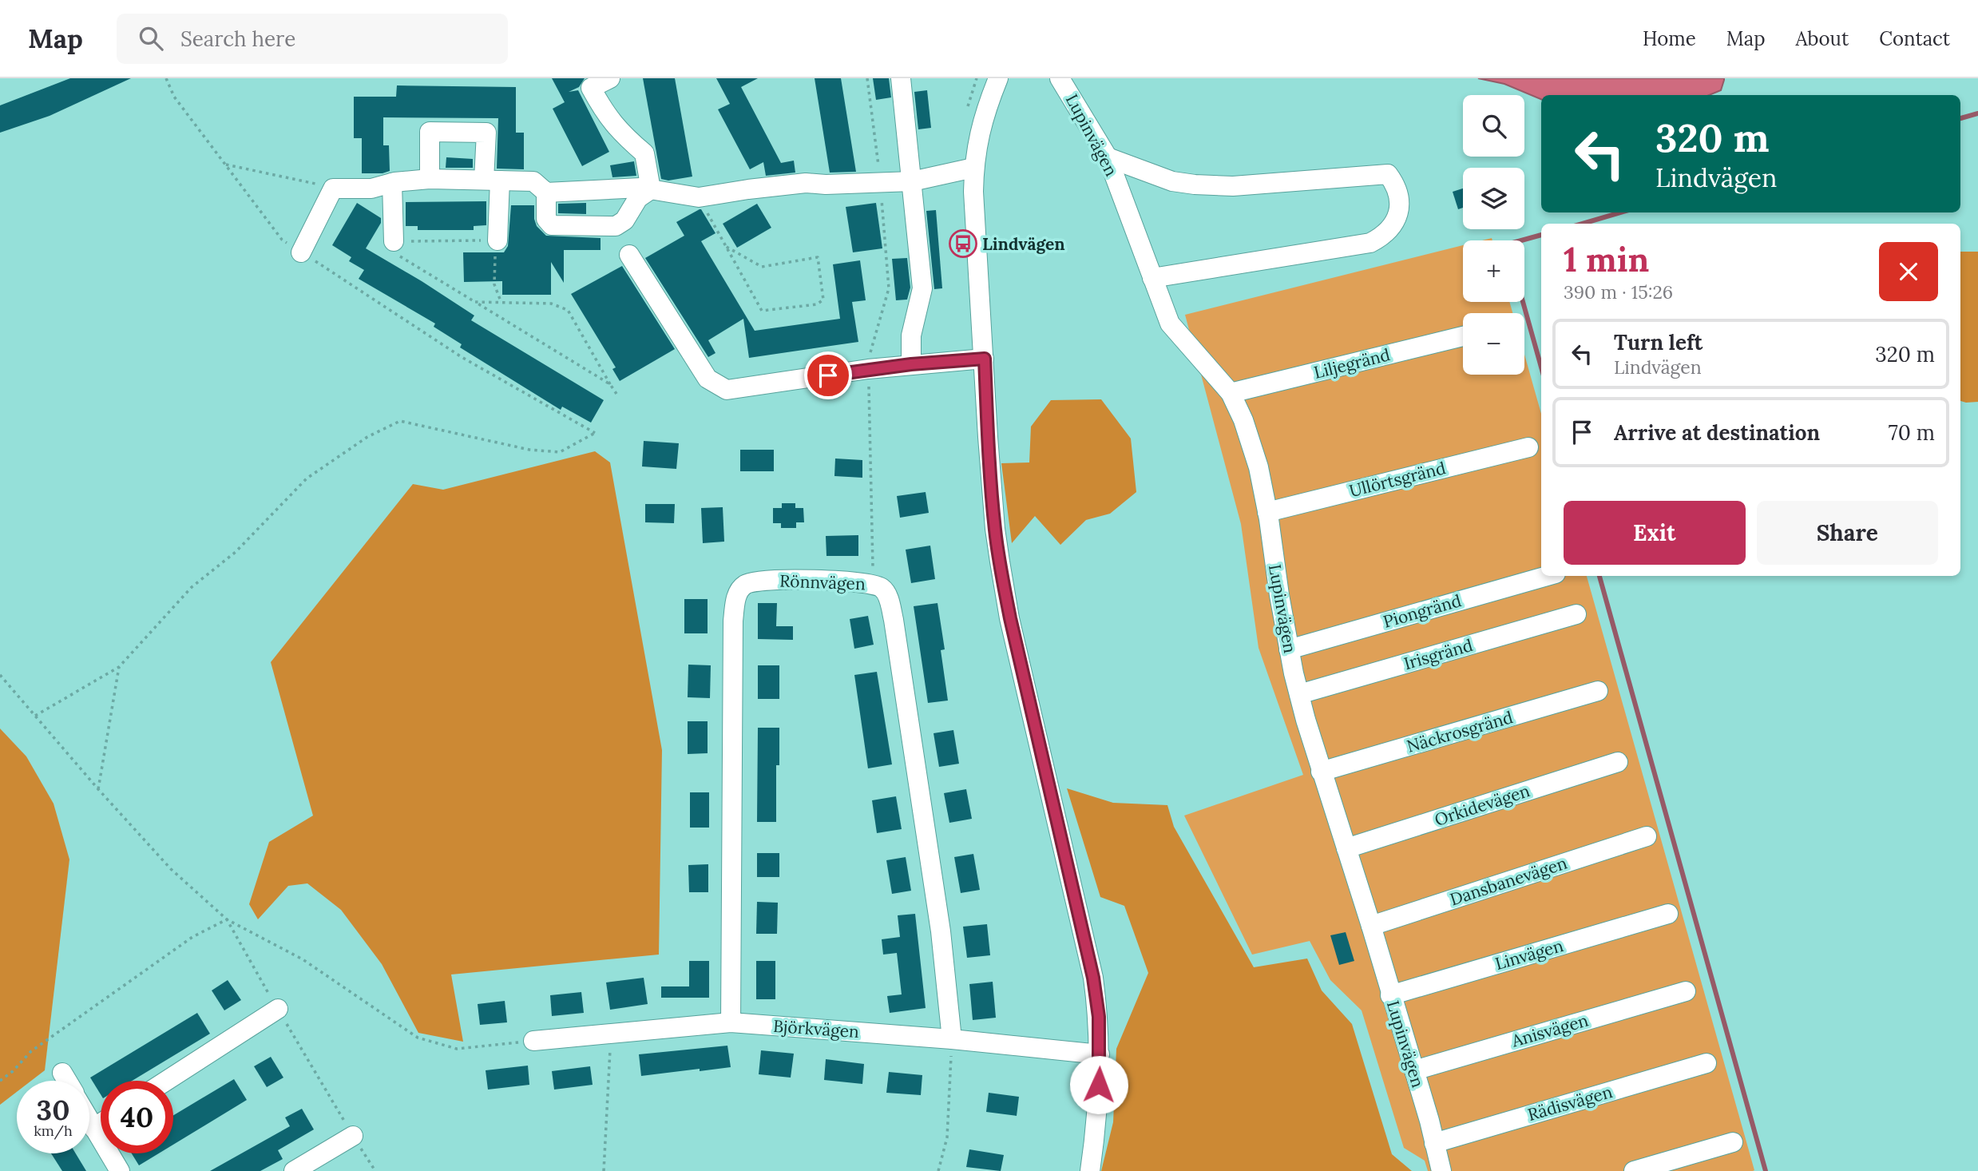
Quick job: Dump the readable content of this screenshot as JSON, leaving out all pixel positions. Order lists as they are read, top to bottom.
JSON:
{
  "streets": {
    "street": [
      "Lupinvägen",
      "Liljegränd",
      "Ullörtsgränd",
      "Rönnvägen",
      "Piongränd",
      "Irisgränd",
      "Näckrosgränd",
      "Orkidevägen",
      "Dansbanevägen",
      "Linvägen",
      "Björkvägen",
      "Anisvägen",
      "Rädisvägen"
    ]
  },
  "crossings": [
    ["Lupinvägen", "Liljegränd"],
    ["Lupinvägen", "Ullörtsgränd"],
    ["Lupinvägen", "Piongränd"],
    ["Lupinvägen", "Irisgränd"],
    ["Lupinvägen", "Näckrosgränd"],
    ["Lupinvägen", "Orkidevägen"],
    ["Lupinvägen", "Dansbanevägen"],
    ["Lupinvägen", "Linvägen"],
    ["Lupinvägen", "Anisvägen"],
    ["Lupinvägen", "Rädisvägen"],
    ["Rönnvägen", "Björkvägen"]
  ],
  "places": {
    "bus stop": ["Lindvägen"]
  },
  "page": {
    "header": "Map",
    "search": "Search here",
    "nav": [
      "Home",
      "Map",
      "About",
      "Contact"
    ],
    "map_buttons": ["+", "−"],
    "turn": ["320 m", "Lindvägen"],
    "heading": ["1 min", "390 m · 15:26"],
    "list": [
      {
        "name": "Turn left",
        "note": "Lindvägen",
        "value": "320 m"
      },
      {
        "name": "Arrive at destination",
        "value": "70 m"
      }
    ],
    "buttons": ["Exit", "Share"],
    "speed": "30 km/h",
    "limit": "40"
  }
}
